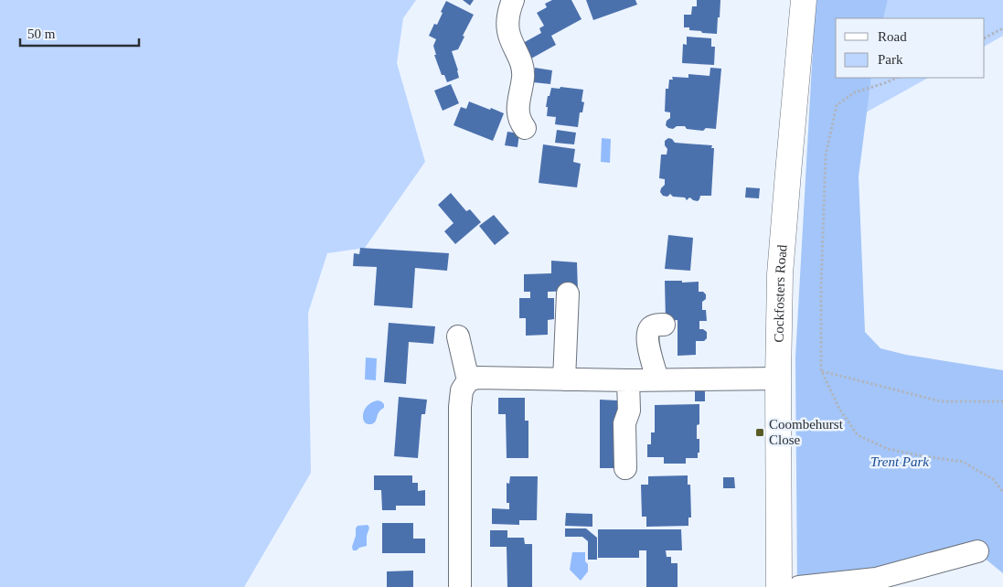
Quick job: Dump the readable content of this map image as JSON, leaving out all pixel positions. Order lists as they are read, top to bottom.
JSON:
{
  "streets": {
    "main road": ["Cockfosters Road"]
  },
  "parks": ["Trent Park"],
  "places": {
    "transit": ["Coombehurst Close"]
  },
  "legend": ["Road", "Park"],
  "scale_bar": "50 m"
}
